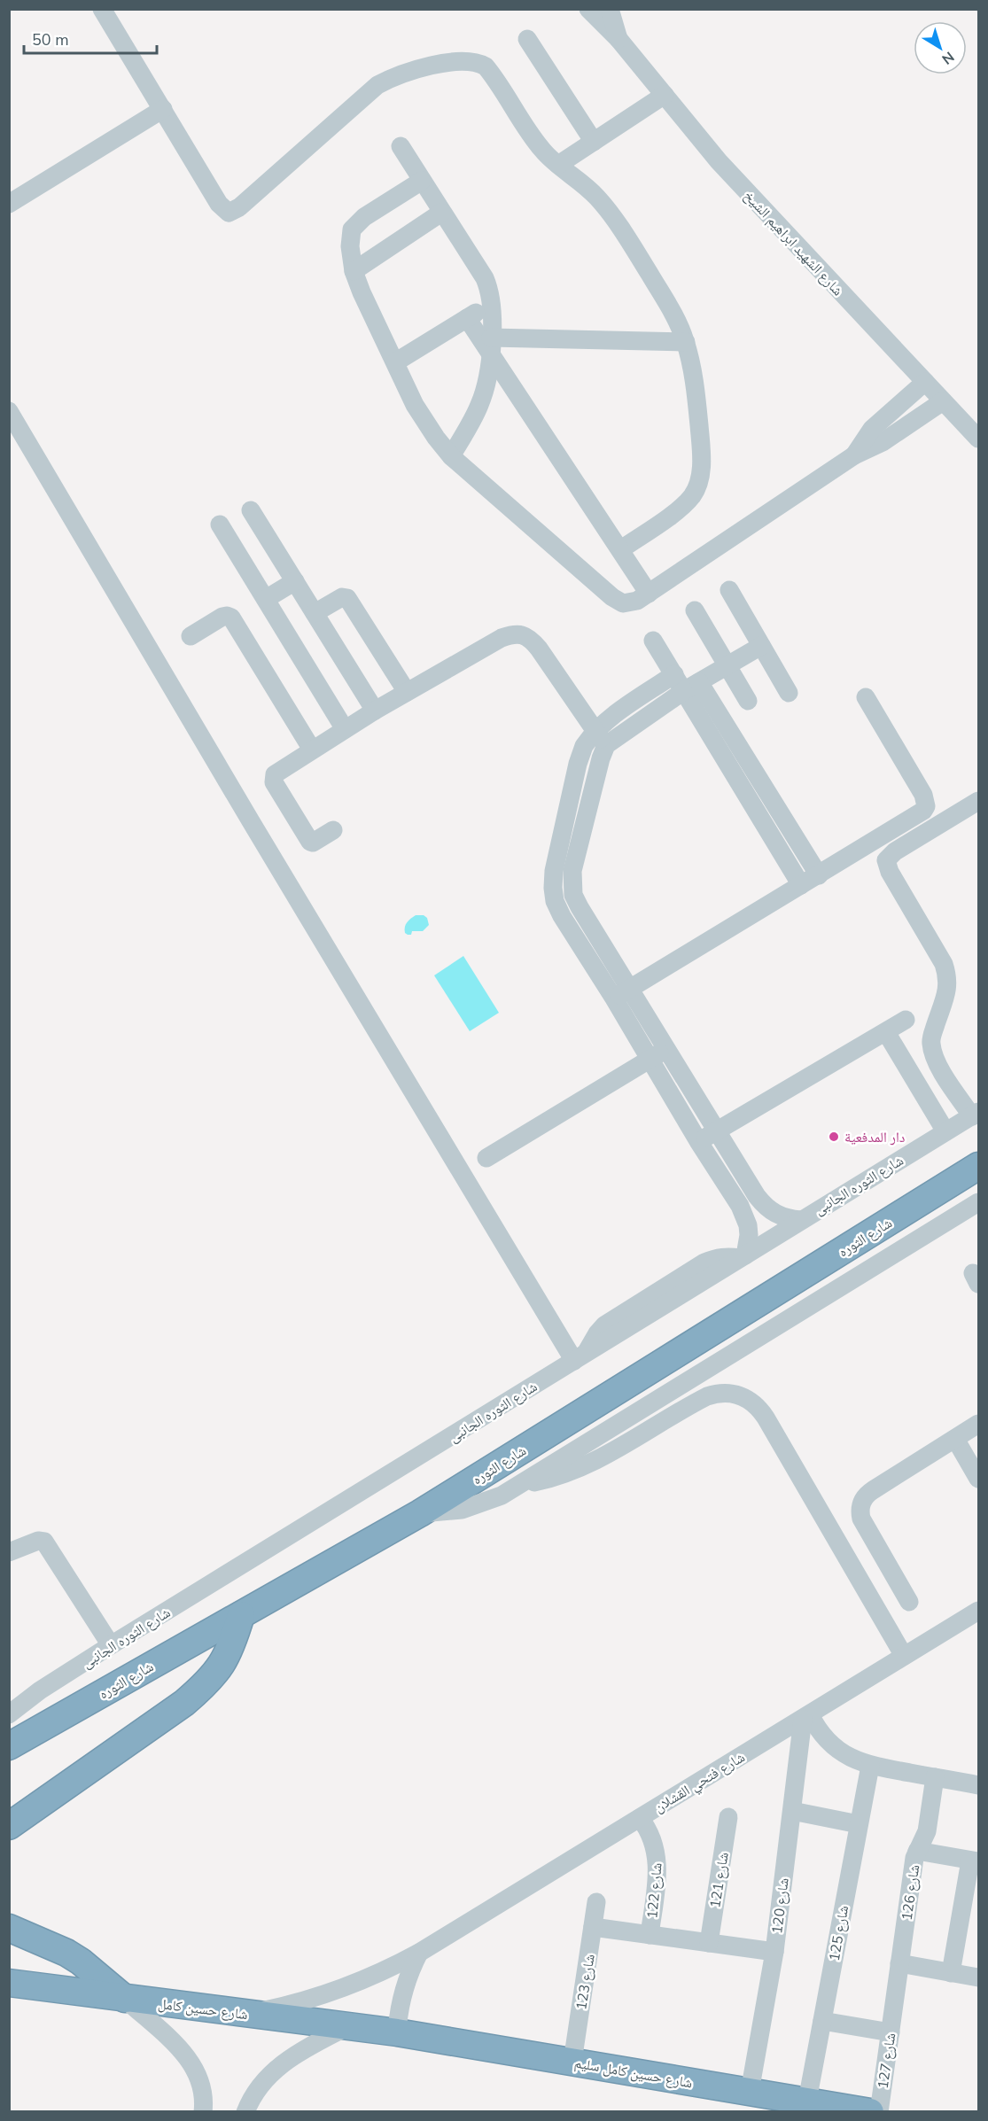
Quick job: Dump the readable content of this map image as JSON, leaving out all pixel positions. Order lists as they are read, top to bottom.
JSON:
{
  "streets": {
    "highway": ["شارع الثوره", "شارع حسين كامل", "شارع حسين كامل سليم"],
    "street": [
      "شارع الشهيد ابراهيم الشيخ",
      "شارع الثوره الجانبى",
      "شارع فتحي القشلان",
      "شارع 121",
      "شارع 122",
      "شارع 126",
      "شارع 120",
      "شارع 125",
      "شارع 123",
      "شارع 127"
    ]
  },
  "crossings": [
    ["شارع فتحي القشلان", "شارع 122"],
    ["شارع فتحي القشلان", "شارع 120"],
    ["شارع فتحي القشلان", "شارع حسين كامل"],
    ["شارع 126", "شارع 127"],
    ["شارع 120", "شارع حسين كامل سليم"],
    ["شارع 125", "شارع حسين كامل سليم"],
    ["شارع 123", "شارع حسين كامل سليم"],
    ["شارع حسين كامل", "شارع حسين كامل سليم"]
  ],
  "places": ["دار المدفعية"],
  "scale_bar": "50 m",
  "north": "bottom right"
}
